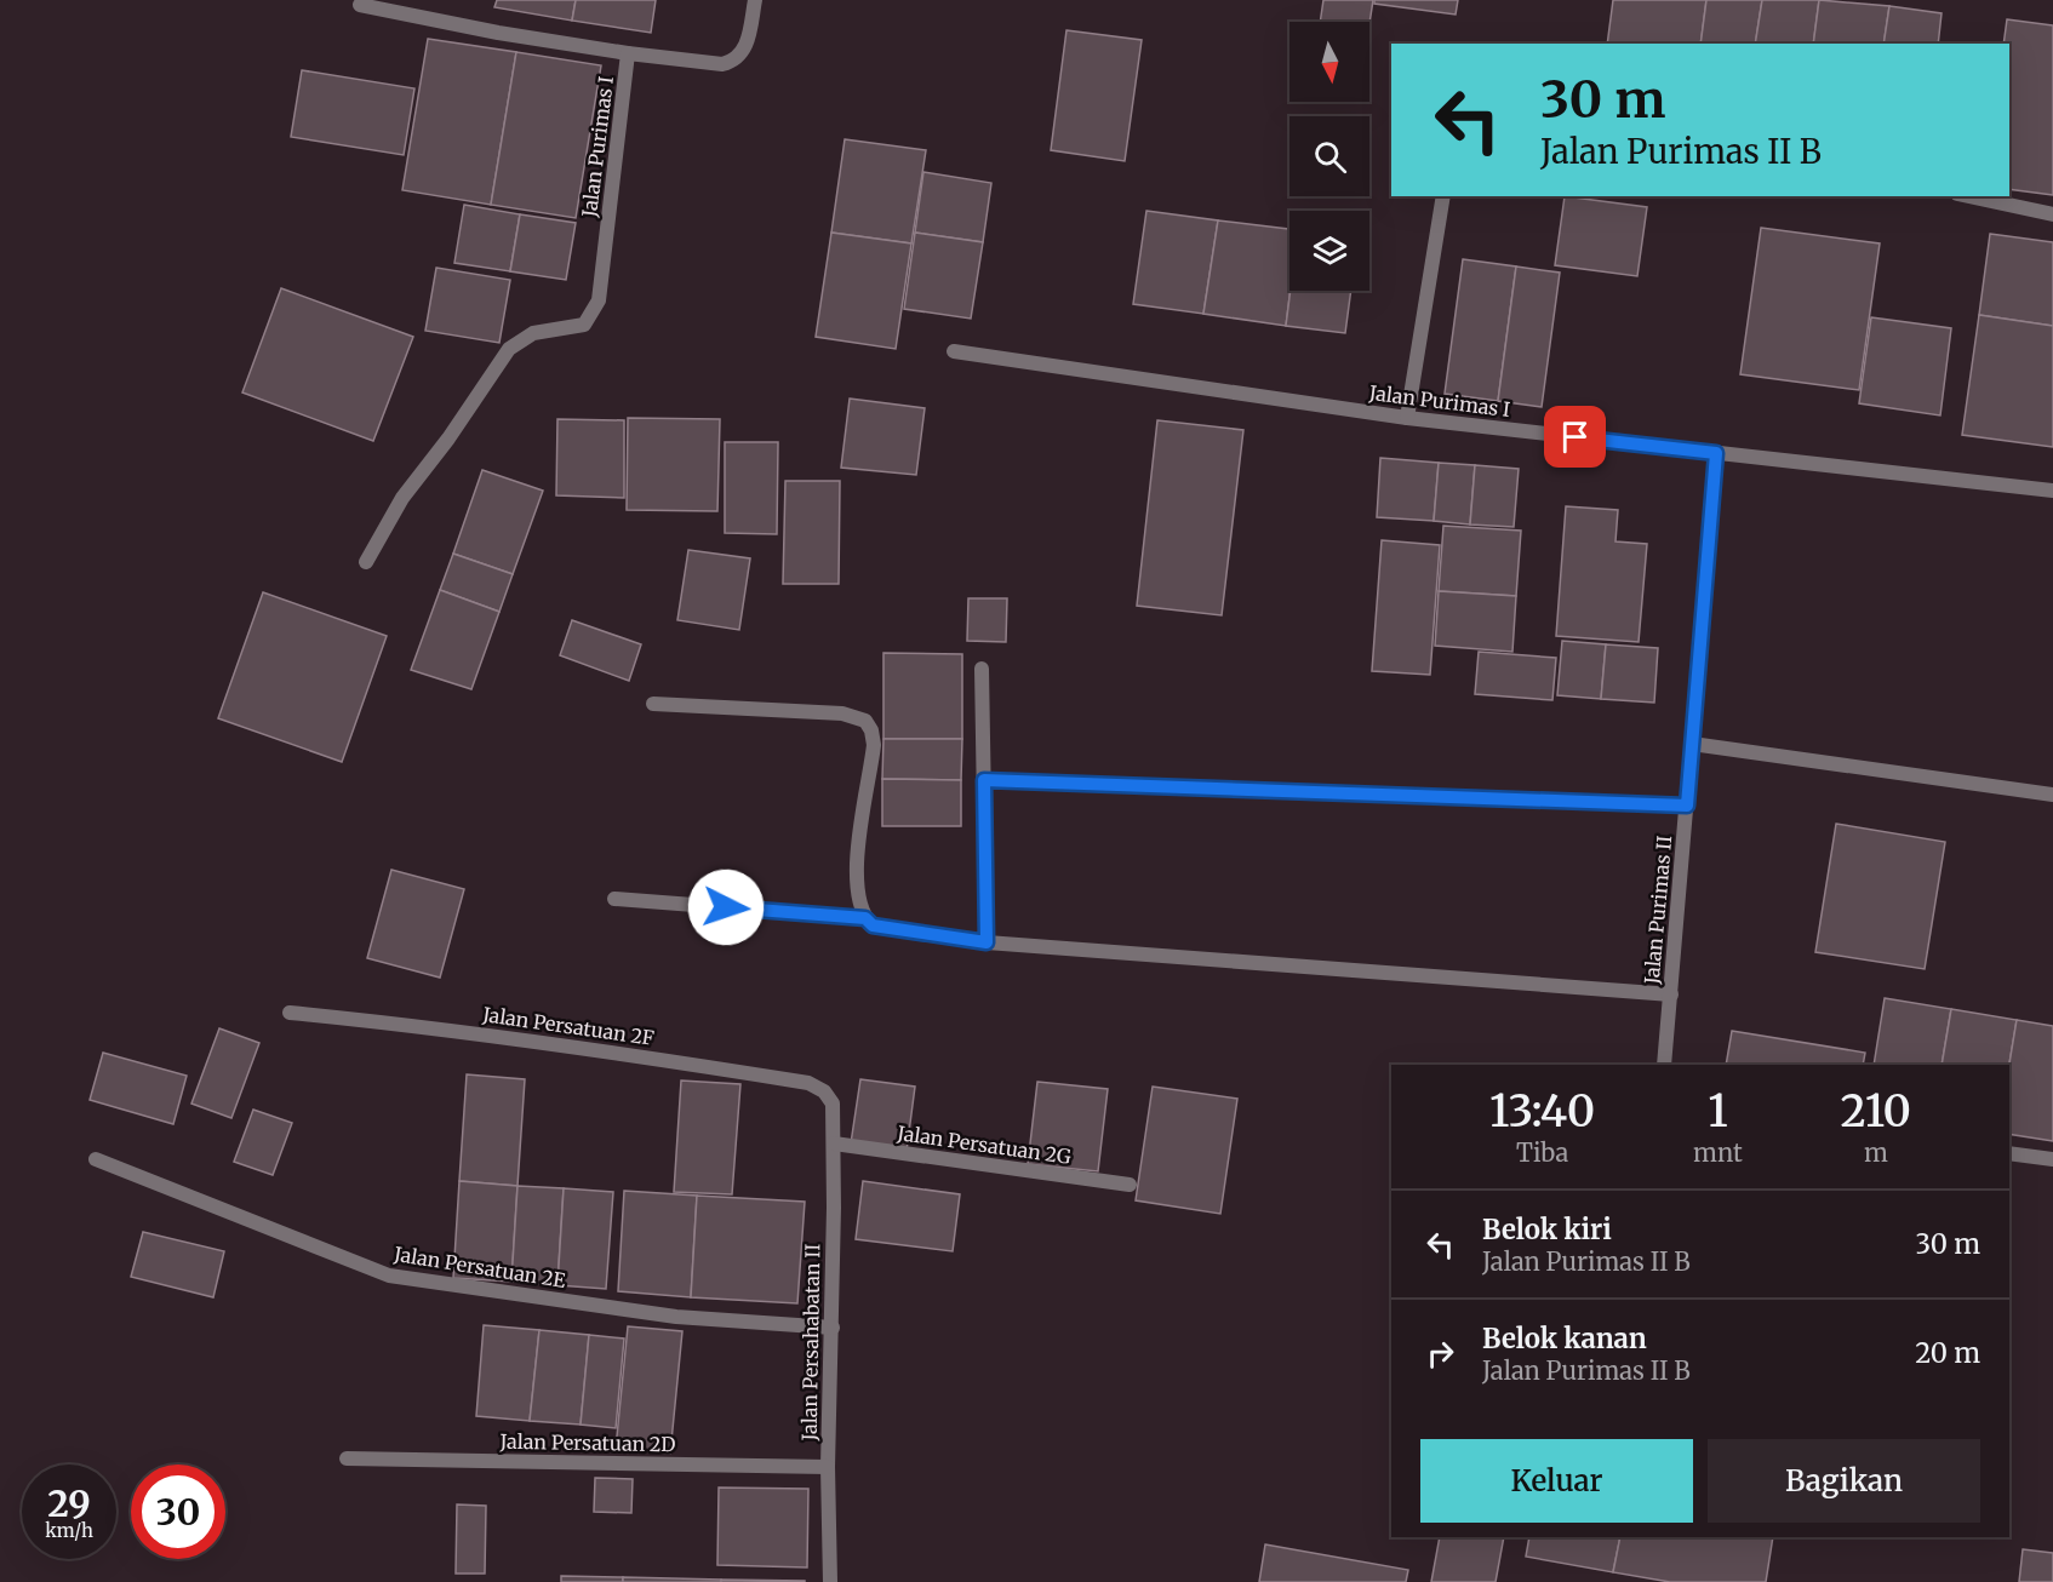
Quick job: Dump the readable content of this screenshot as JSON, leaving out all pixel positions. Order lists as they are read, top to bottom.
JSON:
{
  "streets": {
    "street": [
      "Jalan Purimas I",
      "Jalan Purimas II",
      "Jalan Persatuan 2F",
      "Jalan Persatuan 2G",
      "Jalan Persatuan 2E",
      "Jalan Persahabatan II",
      "Jalan Persatuan 2D"
    ]
  },
  "crossings": [
    ["Jalan Purimas I", "Jalan Purimas II"],
    ["Jalan Persatuan 2F", "Jalan Persahabatan II"],
    ["Jalan Persatuan 2G", "Jalan Persahabatan II"],
    ["Jalan Persatuan 2E", "Jalan Persahabatan II"],
    ["Jalan Persahabatan II", "Jalan Persatuan 2D"]
  ],
  "north": "bottom",
  "page": {
    "turn": ["30 m", "Jalan Purimas II B"],
    "eta": [
      "13:40",
      "Tiba",
      "1",
      "mnt",
      "210",
      "m"
    ],
    "list": [
      {
        "name": "Belok kiri",
        "note": "Jalan Purimas II B",
        "value": "30 m"
      },
      {
        "name": "Belok kanan",
        "note": "Jalan Purimas II B",
        "value": "20 m"
      }
    ],
    "buttons": ["Keluar", "Bagikan"],
    "speed": "29 km/h",
    "limit": "30"
  }
}
